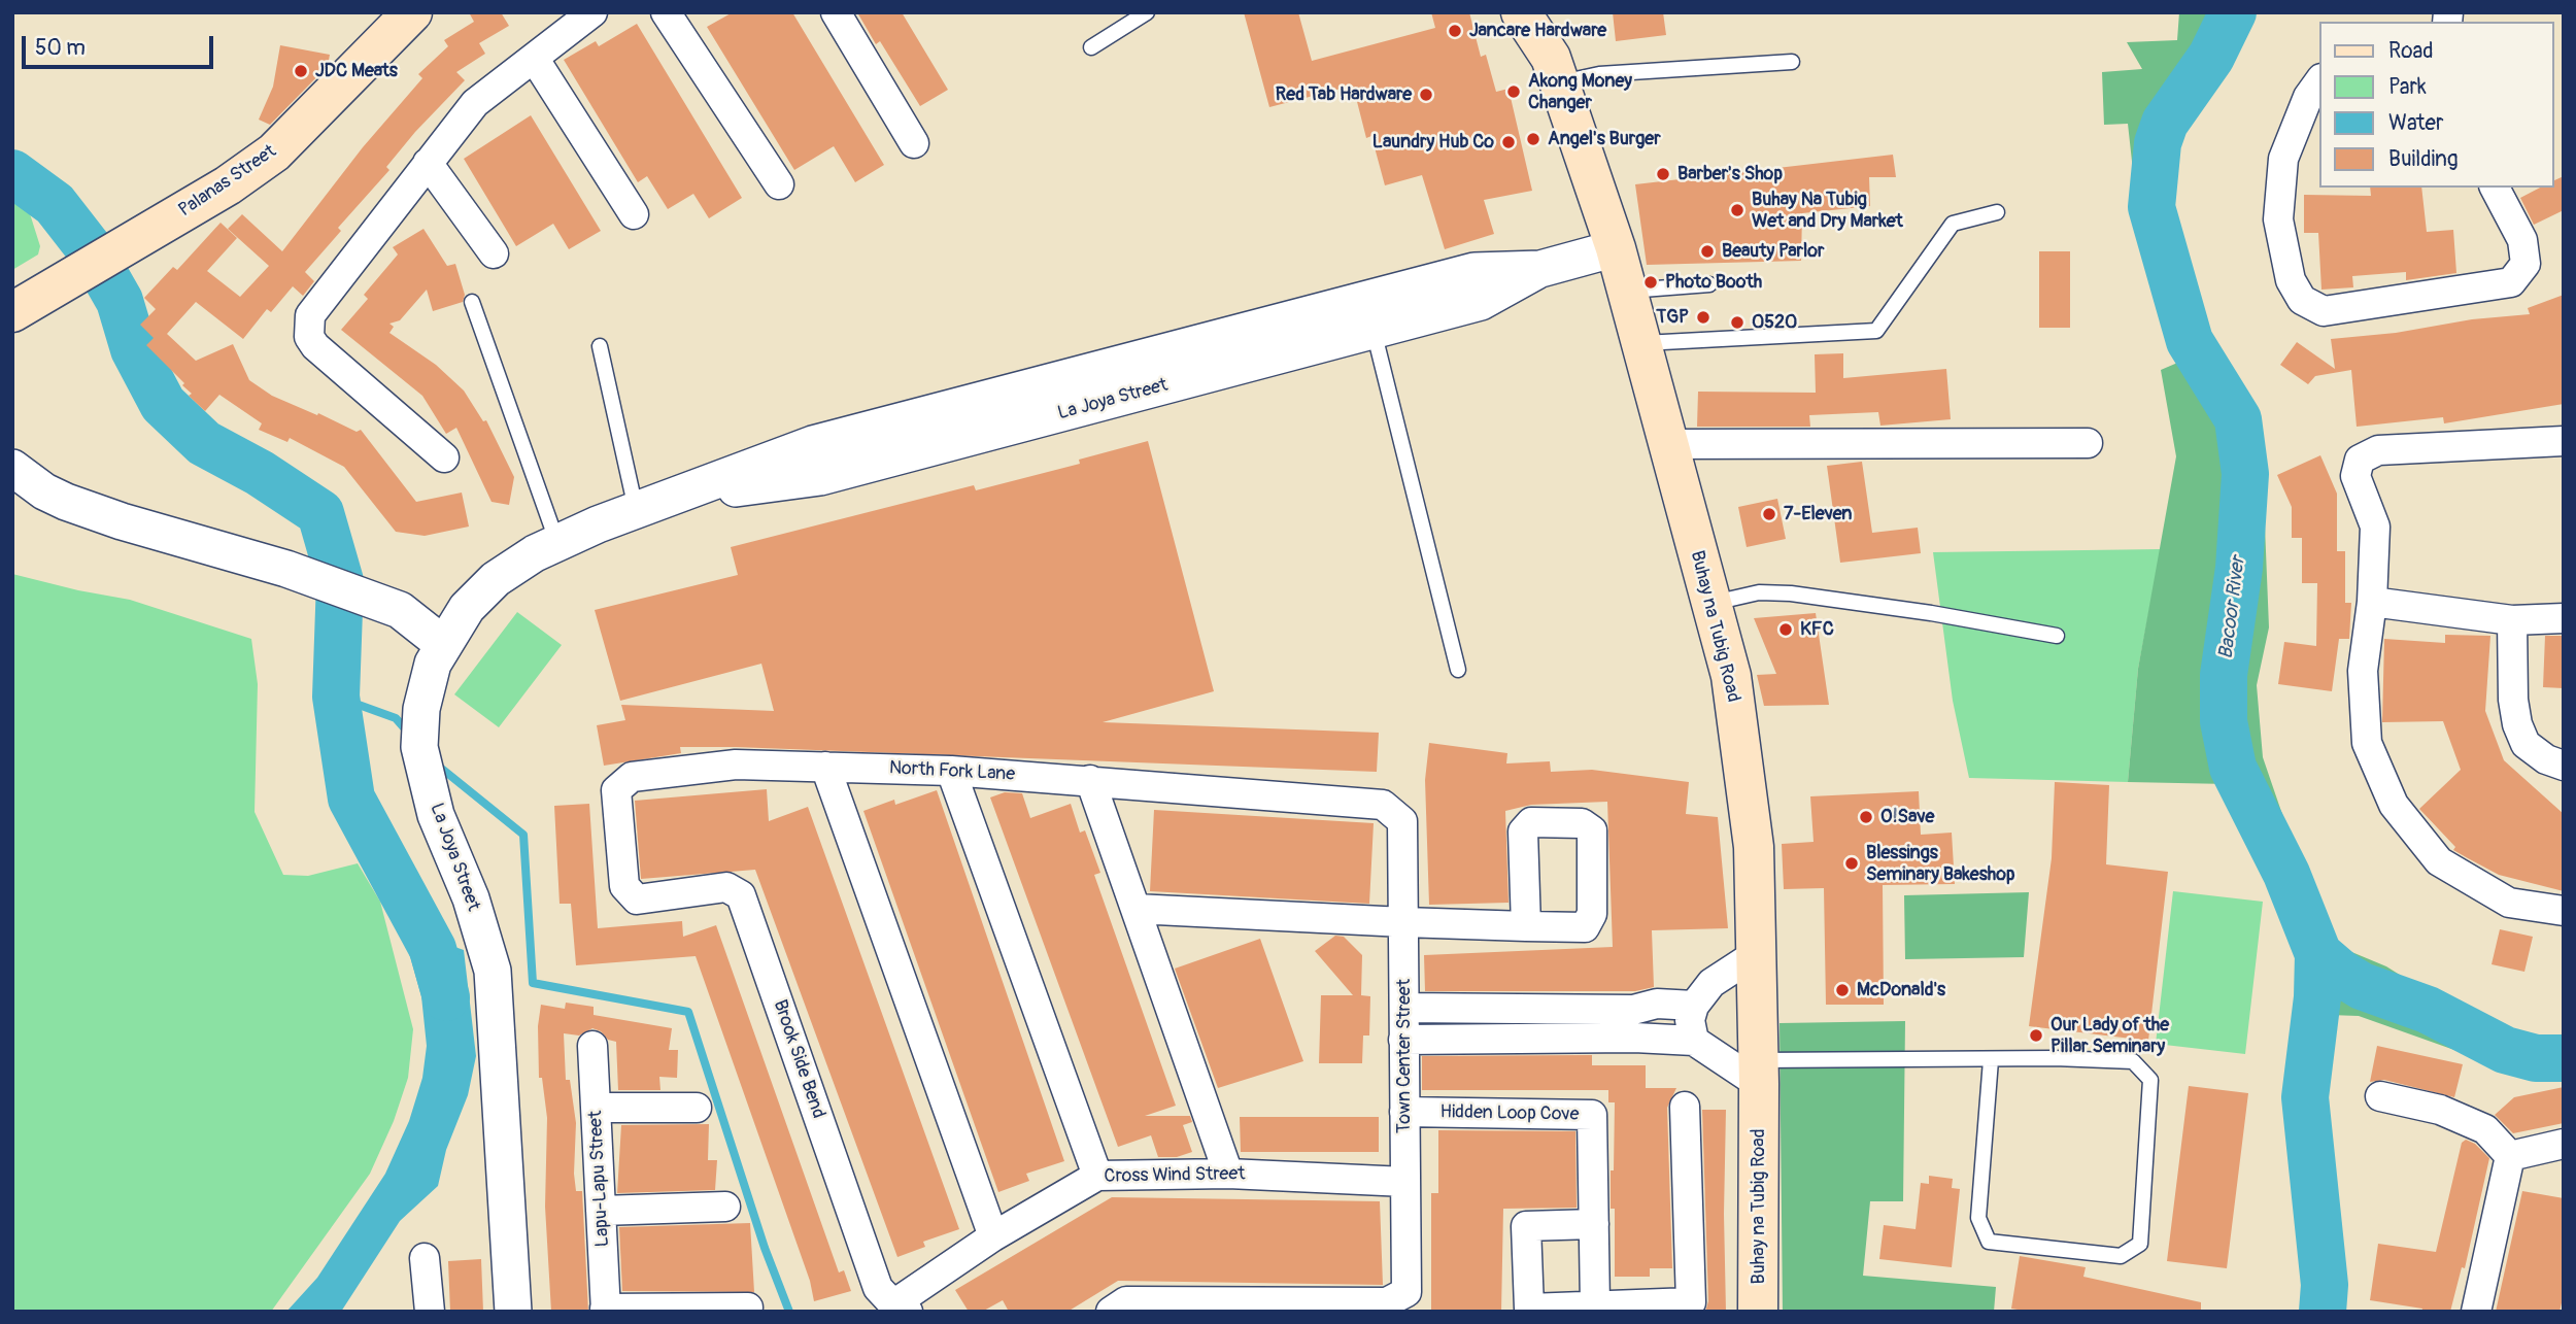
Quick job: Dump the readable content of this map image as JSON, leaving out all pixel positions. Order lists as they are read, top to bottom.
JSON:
{
  "streets": {
    "main road": ["Palanas Street", "Buhay na Tubig Road"],
    "street": [
      "La Joya Street",
      "North Fork Lane",
      "Town Center Street",
      "Brook Side Bend",
      "Hidden Loop Cove",
      "Cross Wind Street",
      "Lapu-Lapu Street"
    ]
  },
  "crossings": [
    ["La Joya Street", "Buhay na Tubig Road"],
    ["North Fork Lane", "Town Center Street"],
    ["North Fork Lane", "Brook Side Bend"],
    ["Town Center Street", "Hidden Loop Cove"],
    ["Town Center Street", "Cross Wind Street"],
    ["Brook Side Bend", "Cross Wind Street"]
  ],
  "water": ["Bacoor River"],
  "places": [
    "Jancare Hardware",
    "JDC Meats",
    "Akong Money Changer",
    "Red Tab Hardware",
    "Angel's Burger",
    "Laundry Hub Co",
    "Barber's Shop",
    "Buhay Na Tubig Wet and Dry Market",
    "Beauty Parlor",
    "Photo Booth",
    "TGP",
    "0520",
    "7-Eleven",
    "KFC",
    "O!Save",
    "Blessings Seminary Bakeshop",
    "McDonald's",
    "Our Lady of the Pillar Seminary"
  ],
  "legend": [
    "Road",
    "Park",
    "Water",
    "Building"
  ],
  "scale_bar": "50 m"
}
